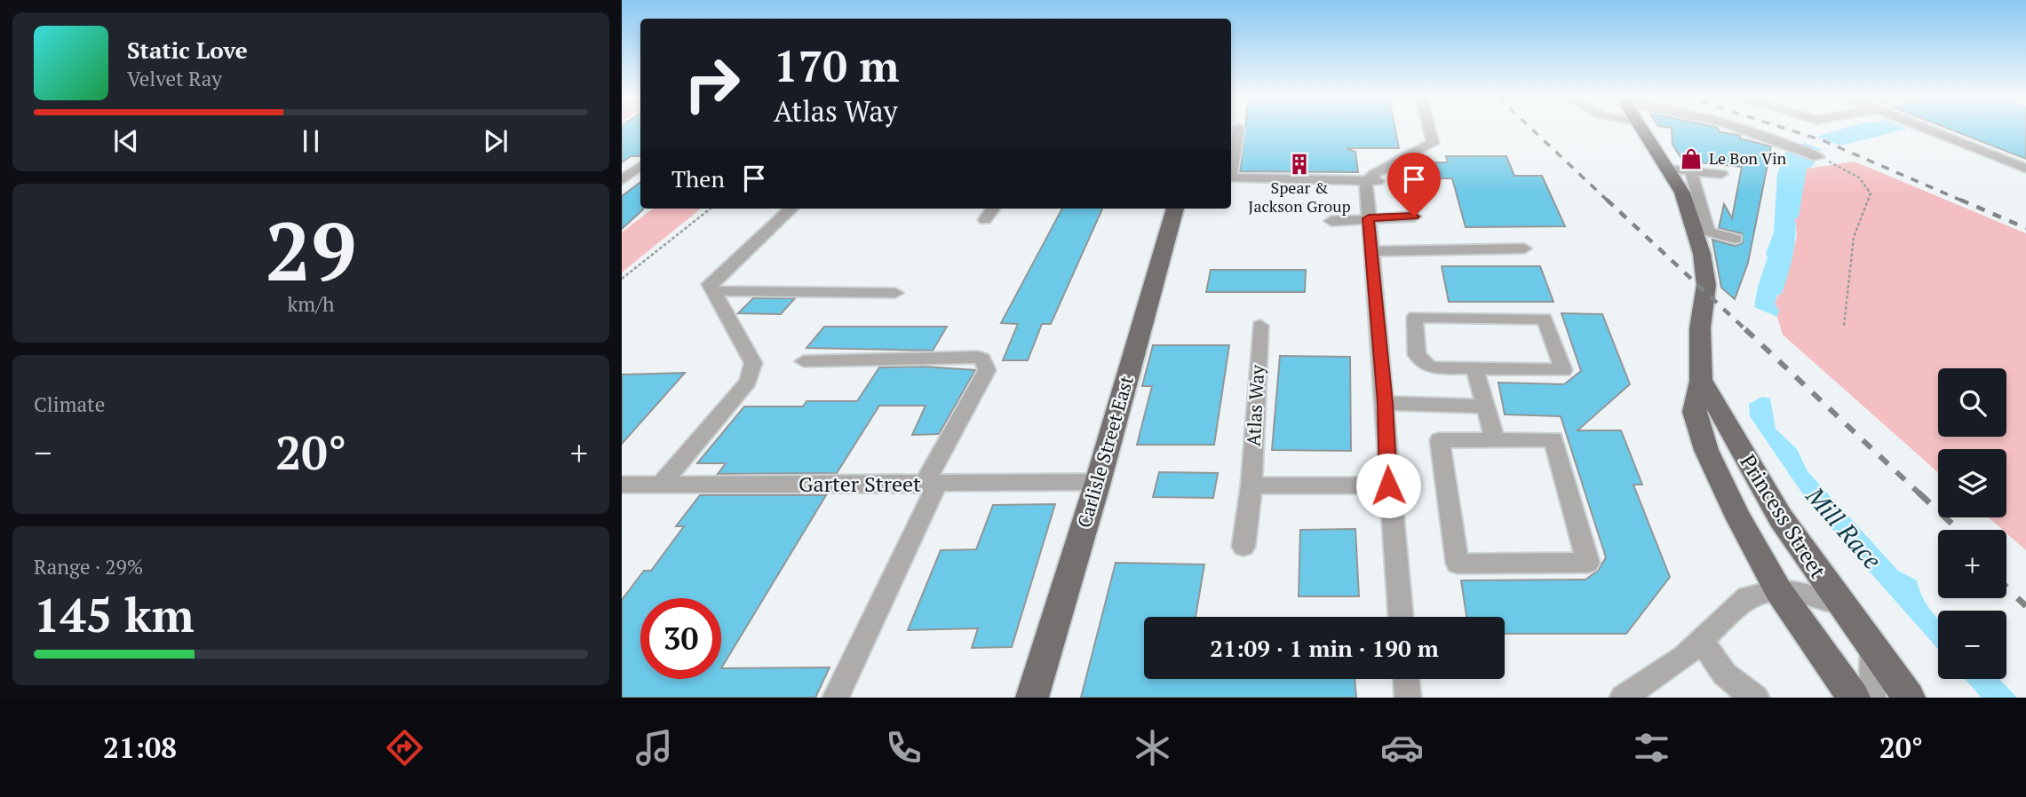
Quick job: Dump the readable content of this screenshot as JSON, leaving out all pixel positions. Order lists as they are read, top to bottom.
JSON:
{
  "streets": {
    "main road": ["Carlisle Street East", "Princess Street"],
    "street": ["Atlas Way", "Garter Street"]
  },
  "crossings": [
    ["Carlisle Street East", "Garter Street"]
  ],
  "water": ["Mill Race"],
  "places": {
    "shop": ["Le Bon Vin"],
    "building": ["Spear & Jackson Group"]
  },
  "page": {
    "turn": ["170 m", "Atlas Way"],
    "song": ["Static Love", "Velvet Ray"],
    "then": "Then",
    "tile": [
      ["29", "km/h"],
      "Climate",
      ["Range · 29%", "145 km"]
    ],
    "map_buttons": ["+", "−"],
    "heat": ["−", "20°", "+"],
    "limit": "30",
    "trip": "21:09 · 1 min · 190 m",
    "tabs": ["21:08", "20°"]
  }
}
